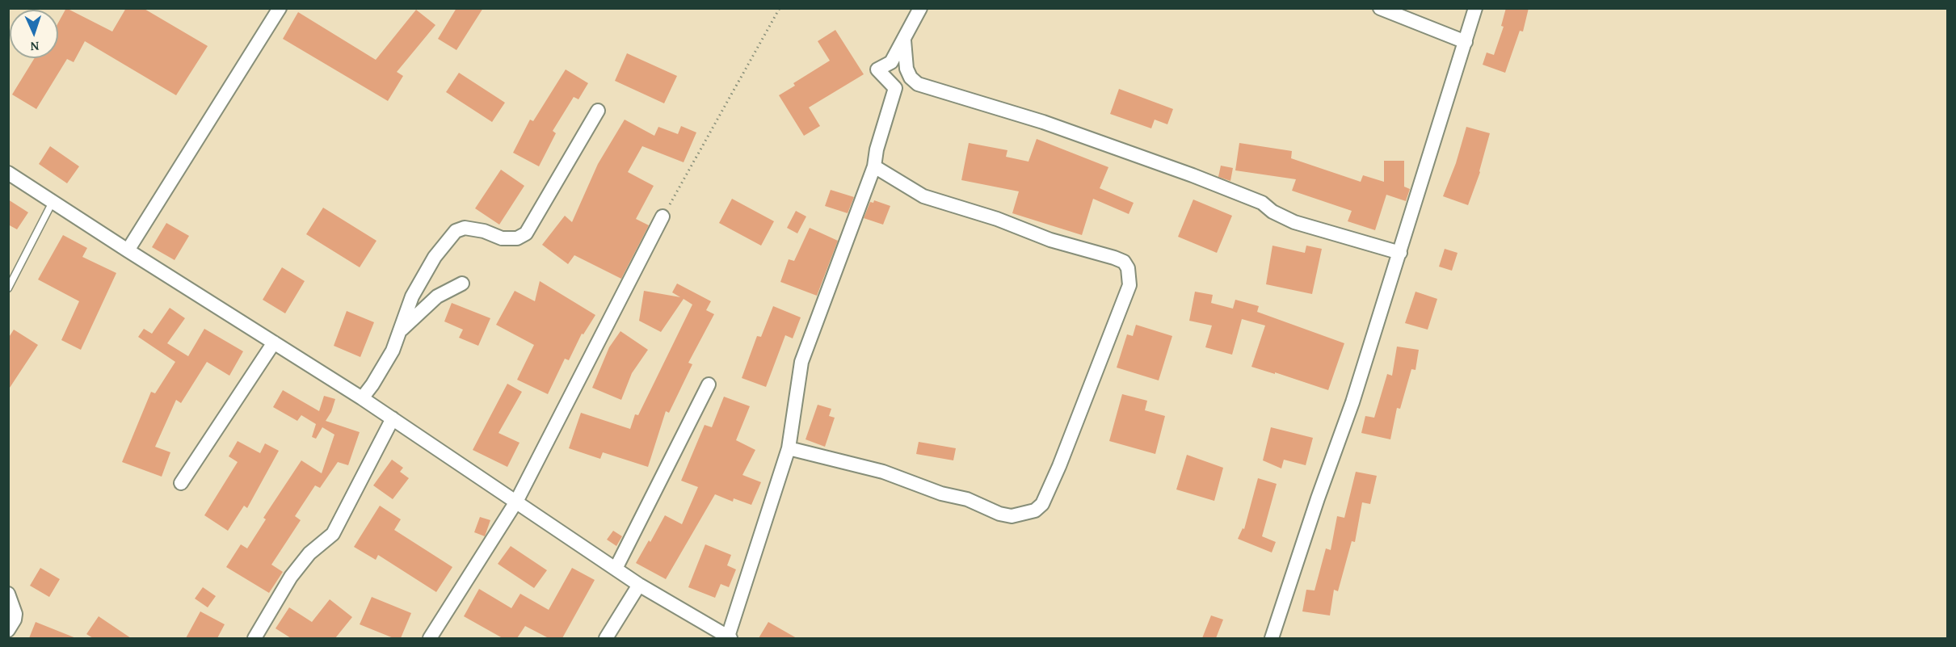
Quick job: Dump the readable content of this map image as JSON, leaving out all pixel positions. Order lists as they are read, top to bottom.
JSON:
{
  "north": "bottom"
}
